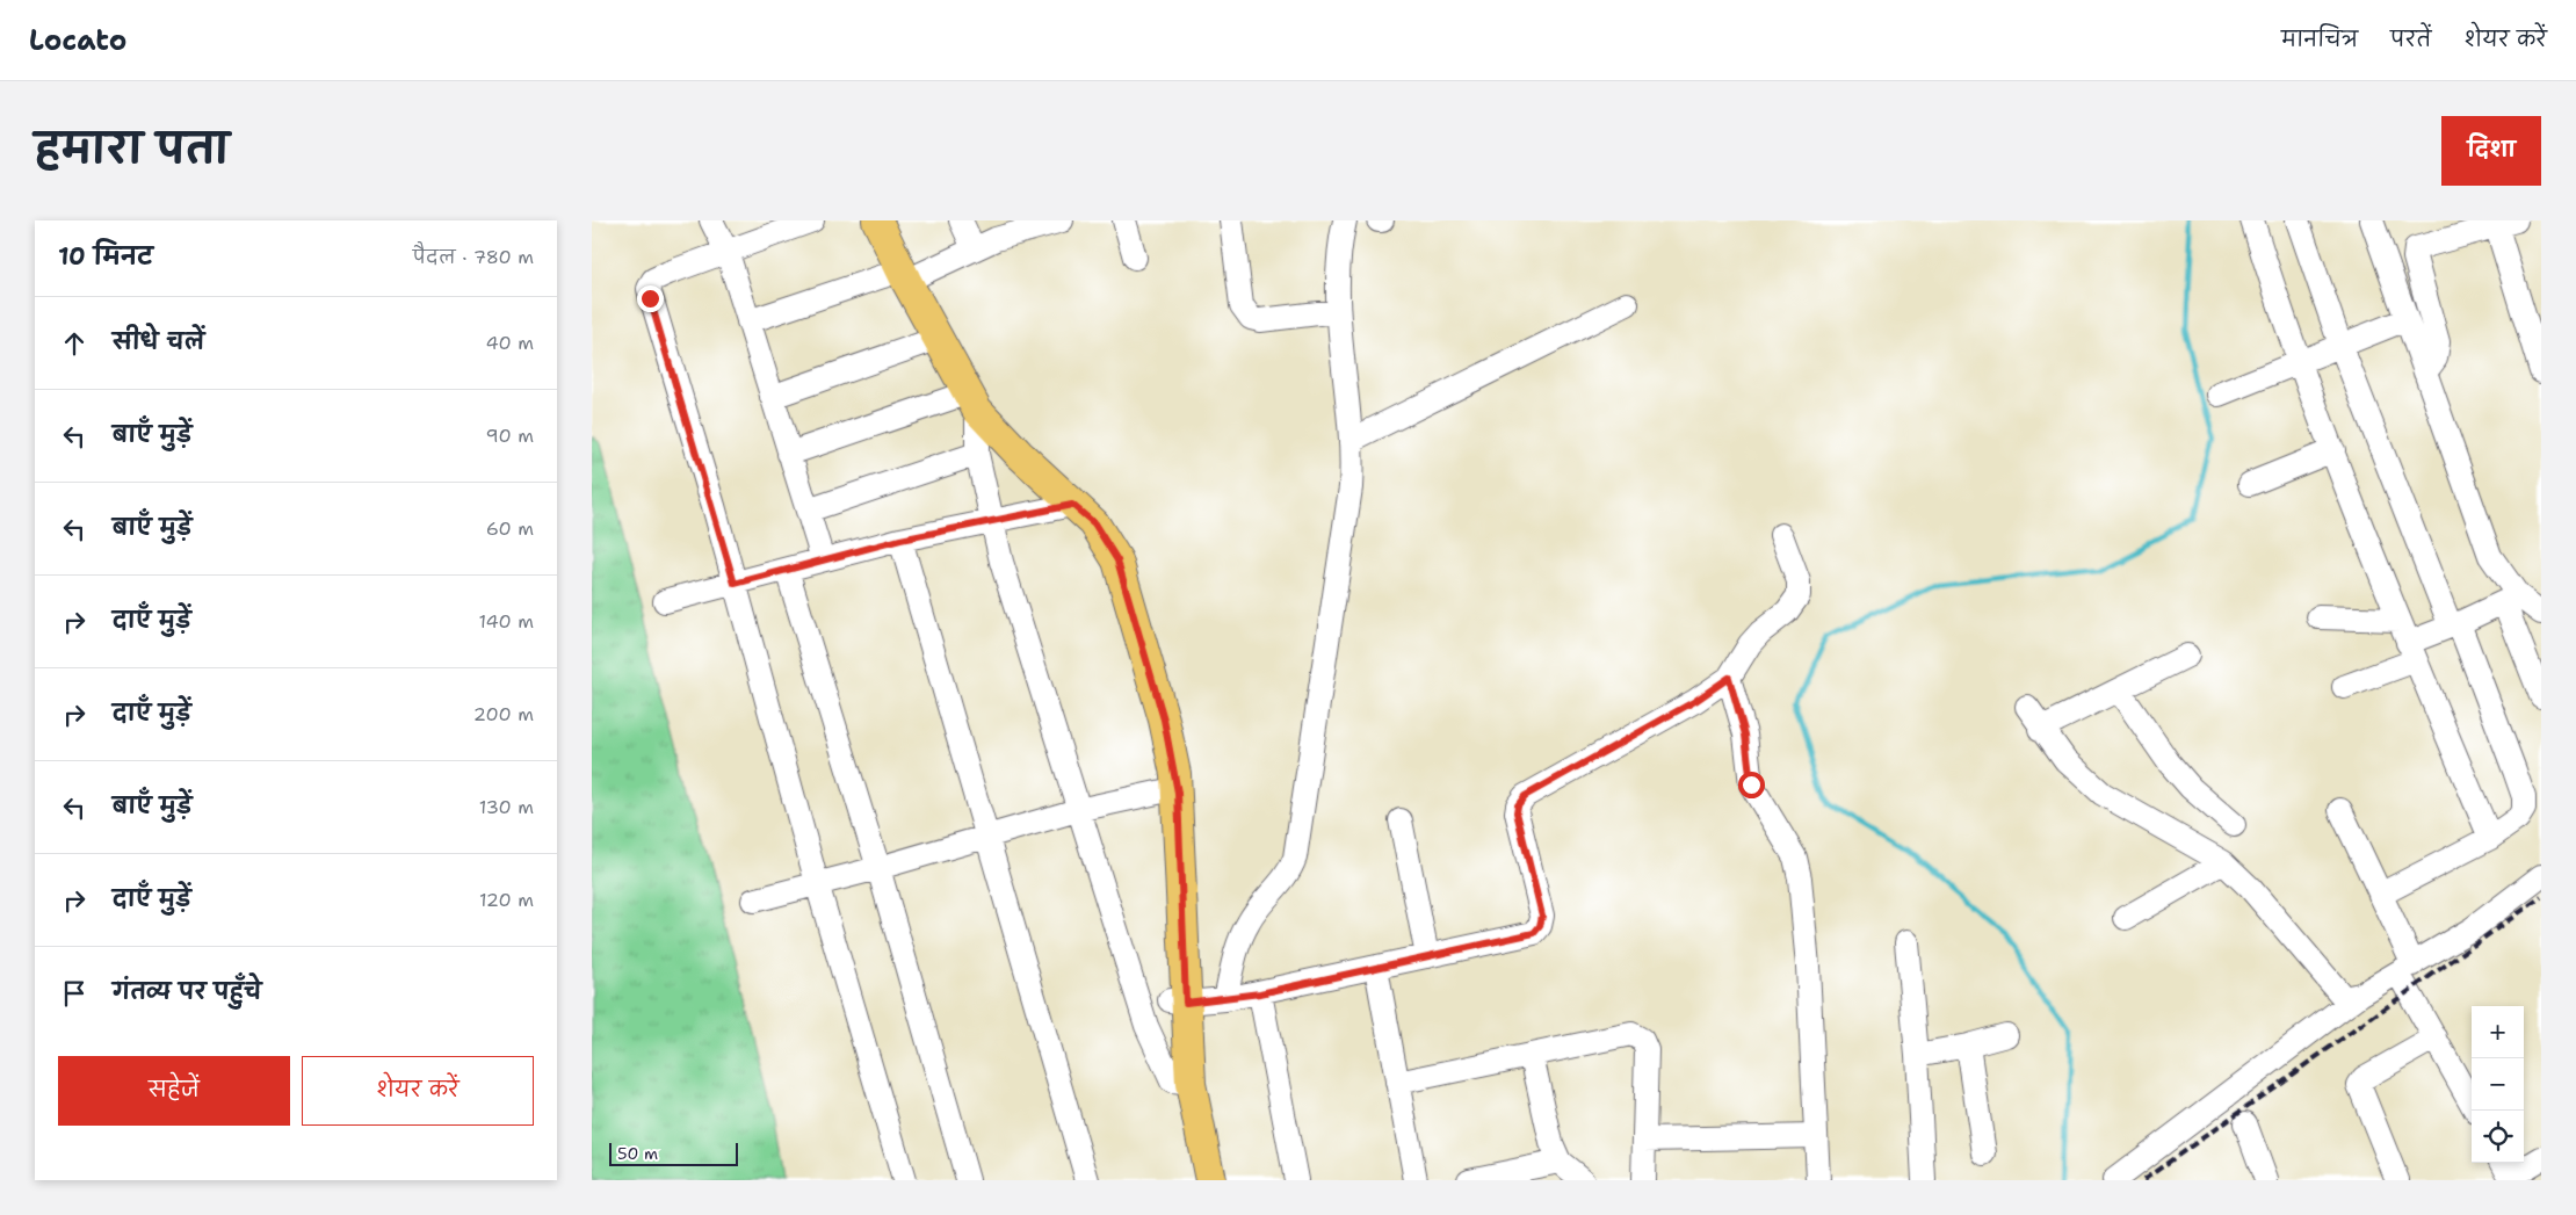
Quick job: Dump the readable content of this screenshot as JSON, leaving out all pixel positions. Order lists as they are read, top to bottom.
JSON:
{
  "scale_bar": "50 m",
  "page": {
    "header": "Locato",
    "nav": ["मानचित्र", "परतें", "शेयर करें"],
    "title": "हमारा पता",
    "buttons": [
      "दिशा",
      ["सहेजें", "शेयर करें"]
    ],
    "heading": ["10 मिनट", "पैदल · 780 m"],
    "list": [
      ["सीधे चलें", "40 m"],
      ["बाएँ मुड़ें", "90 m"],
      ["बाएँ मुड़ें", "60 m"],
      ["दाएँ मुड़ें", "140 m"],
      ["दाएँ मुड़ें", "200 m"],
      ["बाएँ मुड़ें", "130 m"],
      ["दाएँ मुड़ें", "120 m"],
      "गंतव्य पर पहुँचे"
    ],
    "map_buttons": ["+", "−"],
    "scale": "50 m"
  }
}
